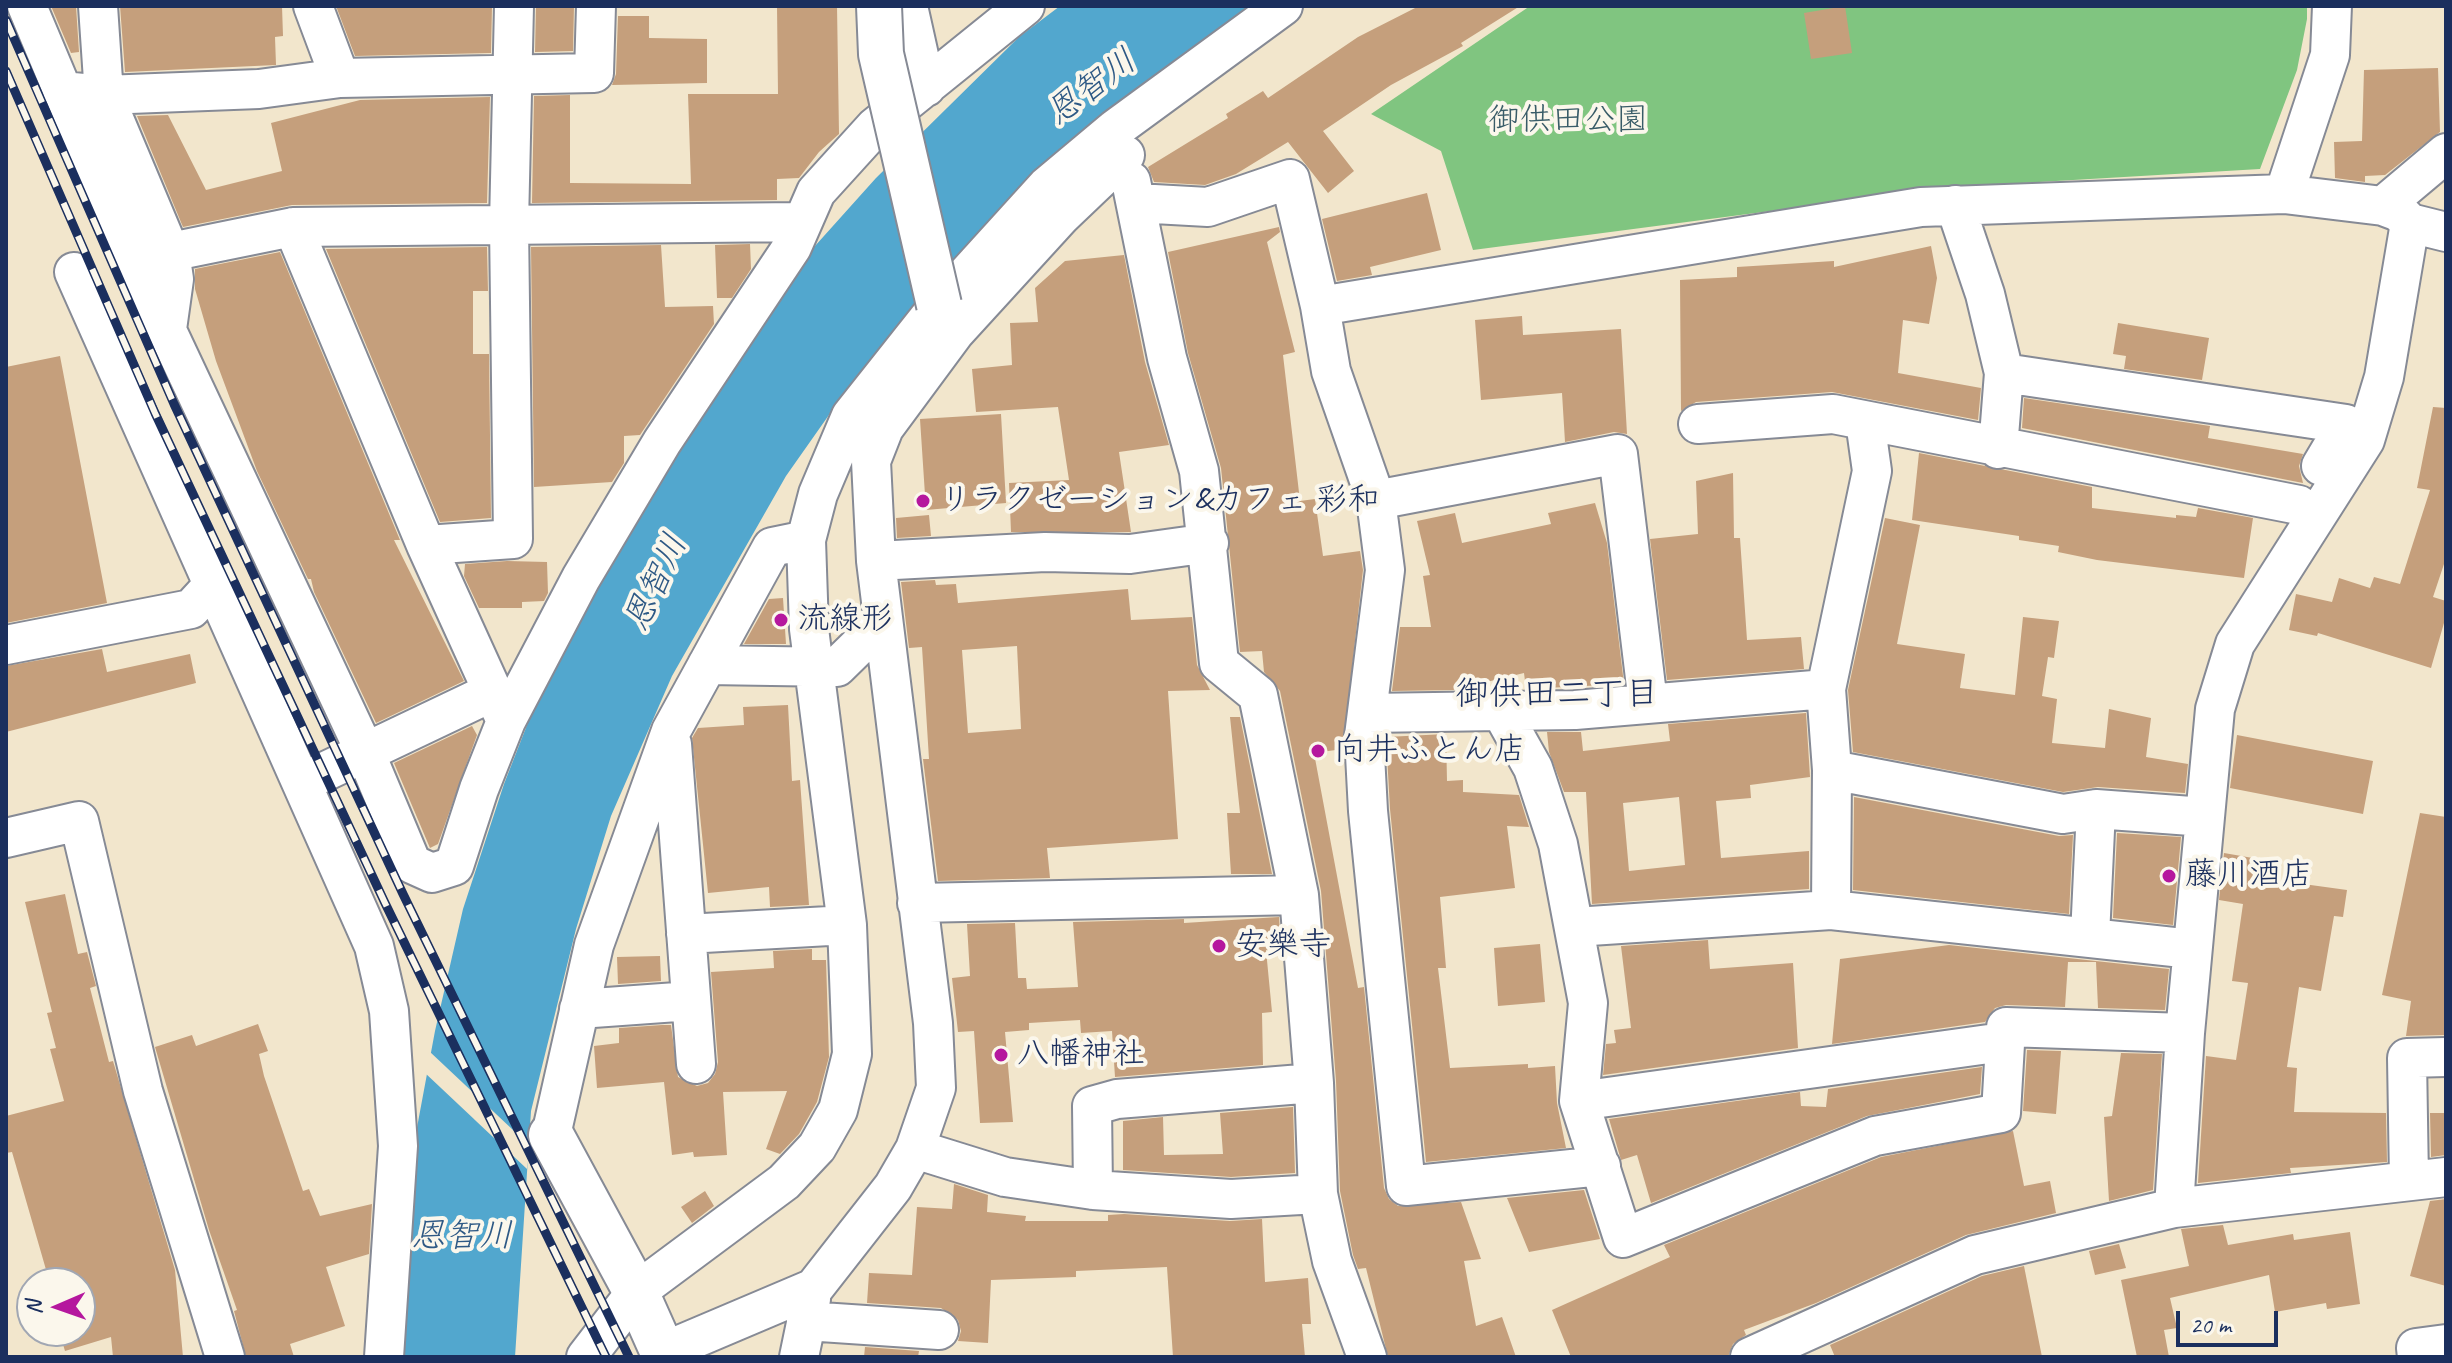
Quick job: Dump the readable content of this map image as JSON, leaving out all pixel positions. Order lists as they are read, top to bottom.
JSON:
{
  "districts": ["御供田二丁目"],
  "water": ["恩智川"],
  "parks": ["御供田公園"],
  "places": [
    "リラクゼーション&カフェ 彩和",
    "流線形",
    "向井ふとん店",
    "藤川酒店",
    "安樂寺",
    "八幡神社"
  ],
  "scale_bar": "20 m",
  "north": "left"
}
